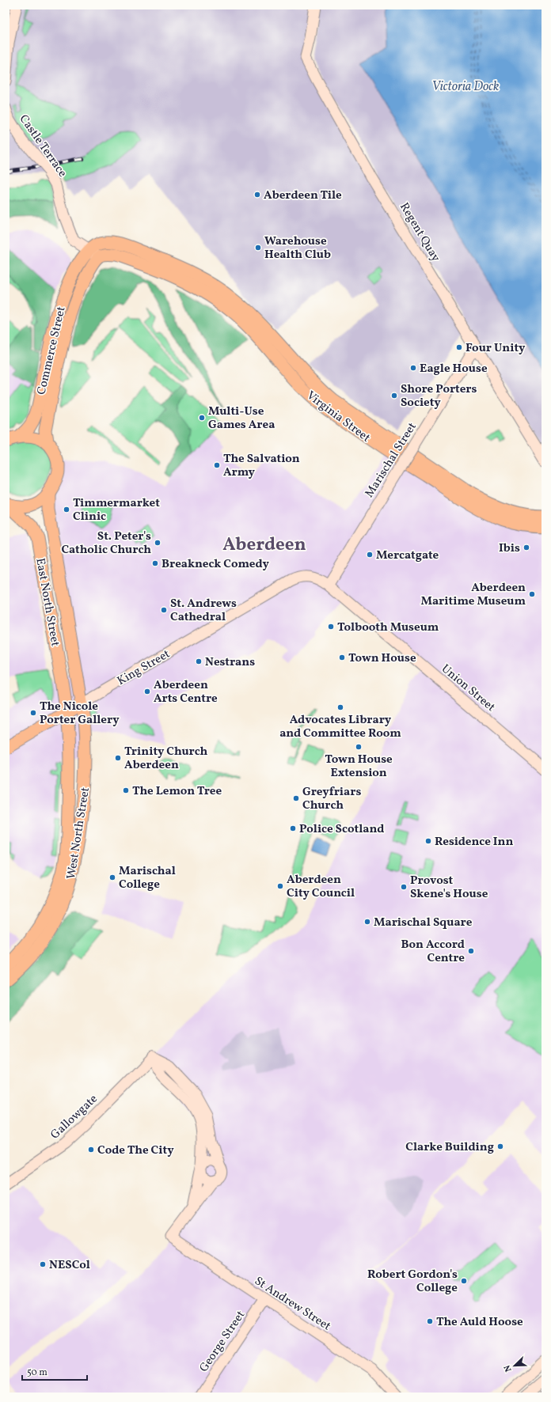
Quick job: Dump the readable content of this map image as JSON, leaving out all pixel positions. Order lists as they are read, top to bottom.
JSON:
{
  "streets": {
    "main road": [
      "Commerce Street",
      "Virginia Street",
      "East North Street",
      "King Street",
      "West North Street"
    ],
    "street": [
      "Castle Terrace",
      "Regent Quay",
      "Marischal Street",
      "Union Street",
      "Gallowgate",
      "St Andrew Street",
      "George Street"
    ]
  },
  "crossings": [
    ["Castle Terrace", "Commerce Street"],
    ["Castle Terrace", "Virginia Street"],
    ["Regent Quay", "Marischal Street"],
    ["Commerce Street", "Virginia Street"],
    ["Marischal Street", "King Street"],
    ["Marischal Street", "Union Street"],
    ["East North Street", "King Street"],
    ["East North Street", "West North Street"],
    ["King Street", "Union Street"],
    ["King Street", "West North Street"],
    ["St Andrew Street", "George Street"]
  ],
  "districts": ["Aberdeen"],
  "water": ["Victoria Dock"],
  "places": [
    "Aberdeen Tile",
    "Warehouse Health Club",
    "Four Unity",
    "Eagle House",
    "Shore Porters Society",
    "Multi-Use Games Area",
    "The Salvation Army",
    "Timmermarket Clinic",
    "St. Peter's Catholic Church",
    "Ibis",
    "Mercatgate",
    "Breakneck Comedy",
    "Aberdeen Maritime Museum",
    "St. Andrews Cathedral",
    "Tolbooth Museum",
    "Town House",
    "Nestrans",
    "Aberdeen Arts Centre",
    "Advocates Library and Committee Room",
    "The Nicole Porter Gallery",
    "Town House Extension",
    "Trinity Church Aberdeen",
    "The Lemon Tree",
    "Greyfriars Church",
    "Police Scotland",
    "Residence Inn",
    "Marischal College",
    "Aberdeen City Council",
    "Provost Skene's House",
    "Marischal Square",
    "Bon Accord Centre",
    "Clarke Building",
    "Code The City",
    "NESCol",
    "Robert Gordon's College",
    "The Auld Hoose"
  ],
  "scale_bar": "50 m",
  "north": "bottom left"
}
